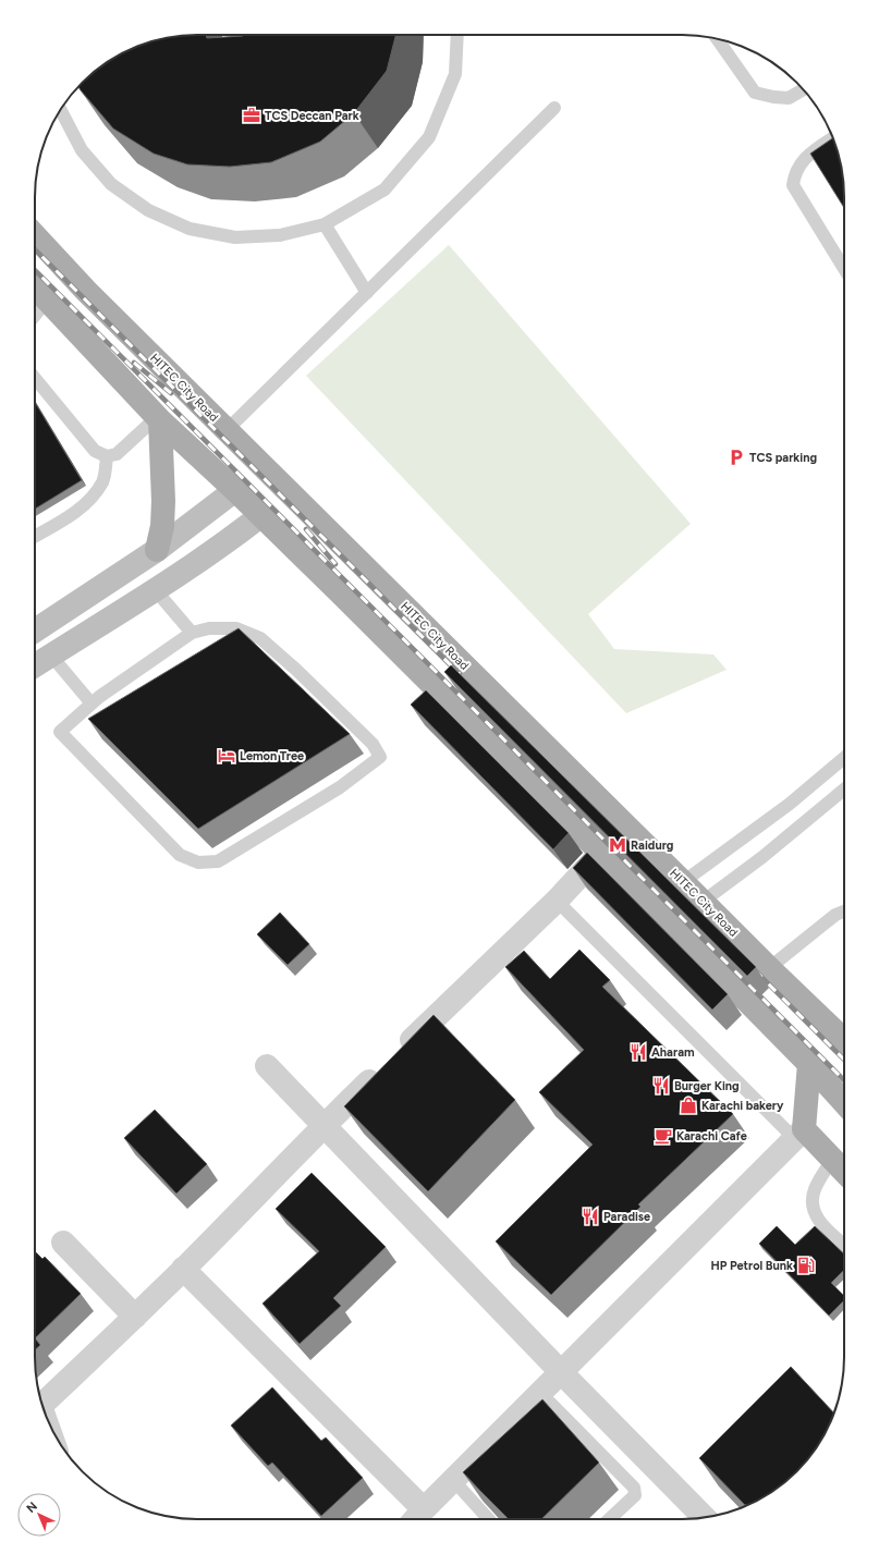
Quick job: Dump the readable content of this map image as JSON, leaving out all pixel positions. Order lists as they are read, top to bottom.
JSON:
{
  "streets": {
    "main road": ["HITEC City Road"]
  },
  "places": {
    "office": ["TCS Deccan Park"],
    "parking": ["TCS parking"],
    "hotel": ["Lemon Tree"],
    "metro station": ["Raidurg"],
    "restaurant": ["Aharam", "Burger King", "Paradise"],
    "shop": ["Karachi bakery"],
    "cafe": ["Karachi Cafe"],
    "fuel station": ["HP Petrol Bunk"]
  },
  "north": "top left"
}
